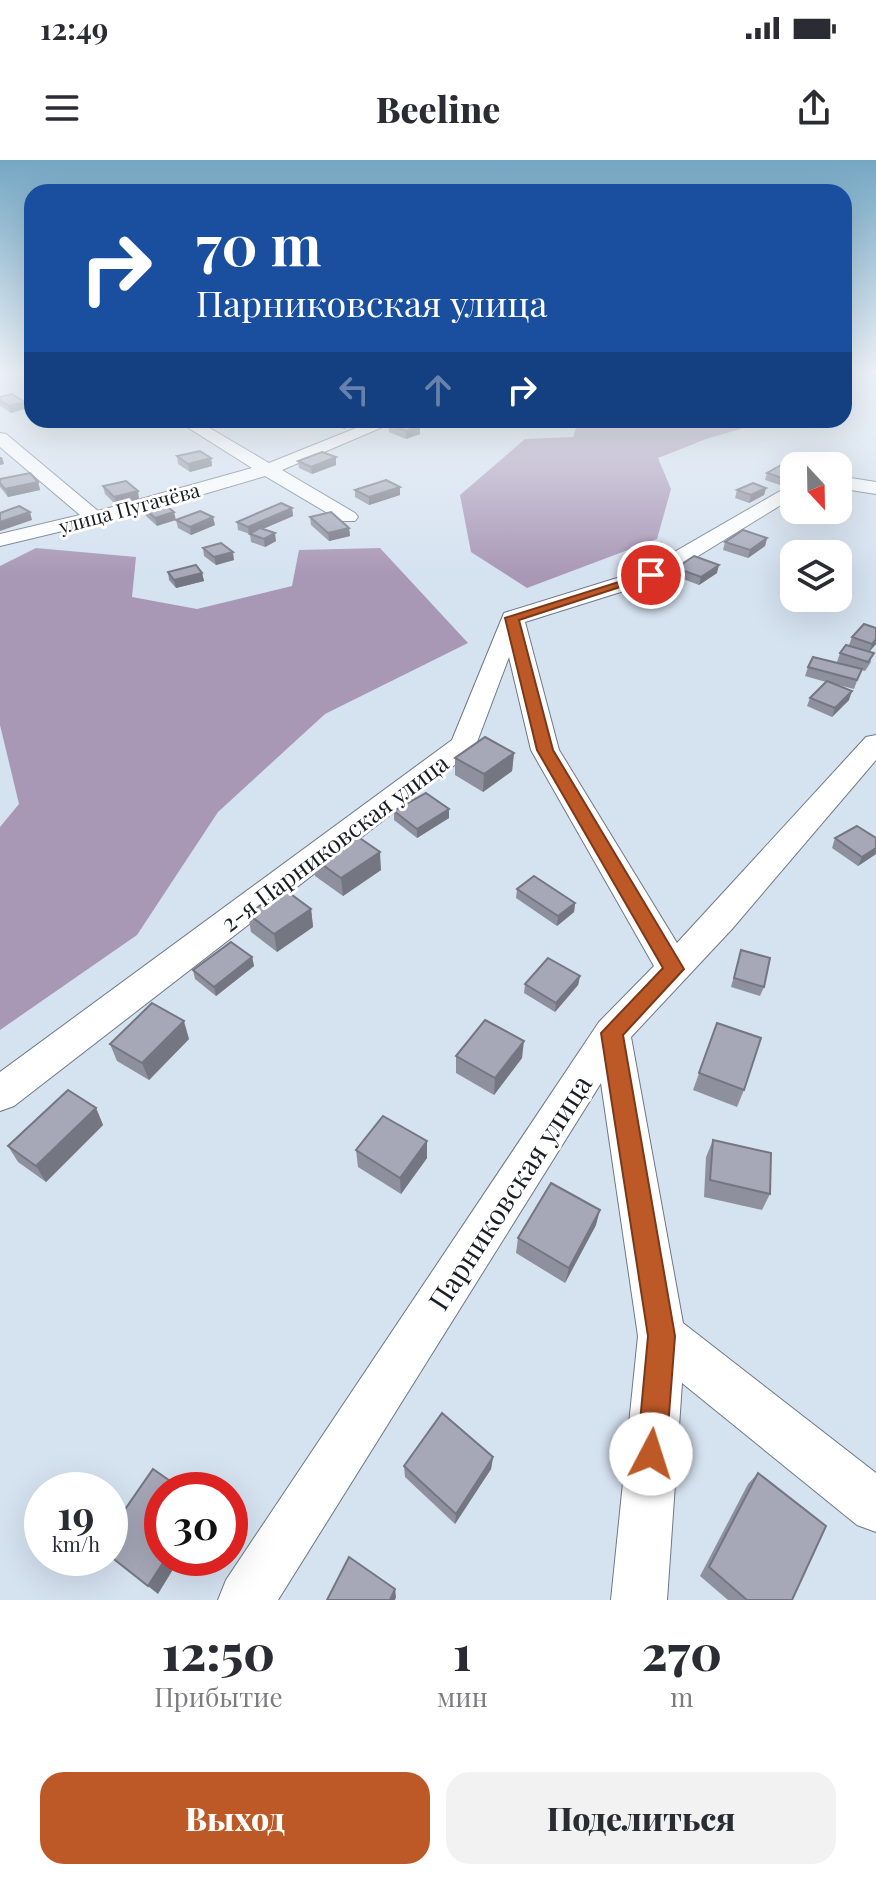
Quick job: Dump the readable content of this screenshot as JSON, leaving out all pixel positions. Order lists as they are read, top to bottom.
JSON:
{
  "streets": {
    "street": ["улица Пугачёва", "2-я Парниковская улица", "Парниковская улица"]
  },
  "north": "bottom",
  "page": {
    "status": "12:49",
    "header": "Beeline",
    "turn": ["70 m", "Парниковская улица"],
    "speed": "19 km/h",
    "limit": "30",
    "eta": [
      "12:50",
      "Прибытие",
      "1",
      "мин",
      "270",
      "m"
    ],
    "buttons": ["Выход", "Поделиться"]
  }
}
